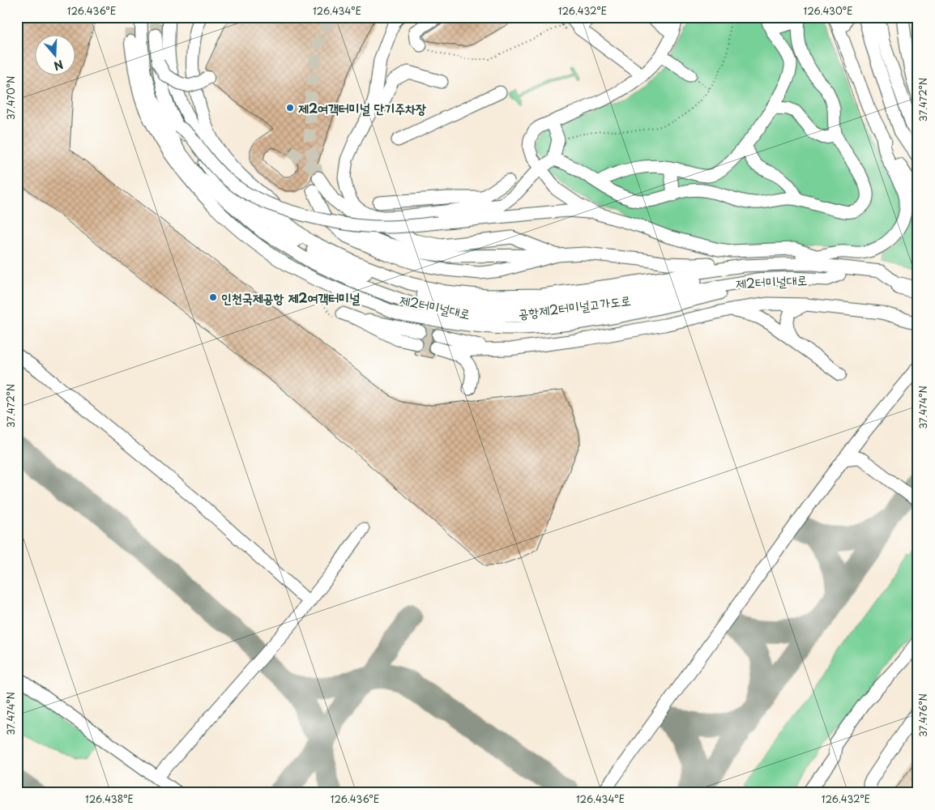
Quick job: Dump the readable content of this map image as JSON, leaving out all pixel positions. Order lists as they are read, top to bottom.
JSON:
{
  "streets": {
    "highway": ["제2터미널대로"],
    "street": ["공항제2터미널고가도로"]
  },
  "crossings": [
    ["제2터미널대로", "공항제2터미널고가도로"]
  ],
  "places": ["제2여객터미널 단기주차장", "인천국제공항 제2여객터미널"],
  "north": "bottom",
  "coordinates": [
    "126.436°E",
    "126.434°E",
    "126.432°E",
    "126.430°E",
    "37.470°N",
    "37.472°N",
    "37.474°N",
    "37.476°N",
    "126.438°E"
  ]
}
